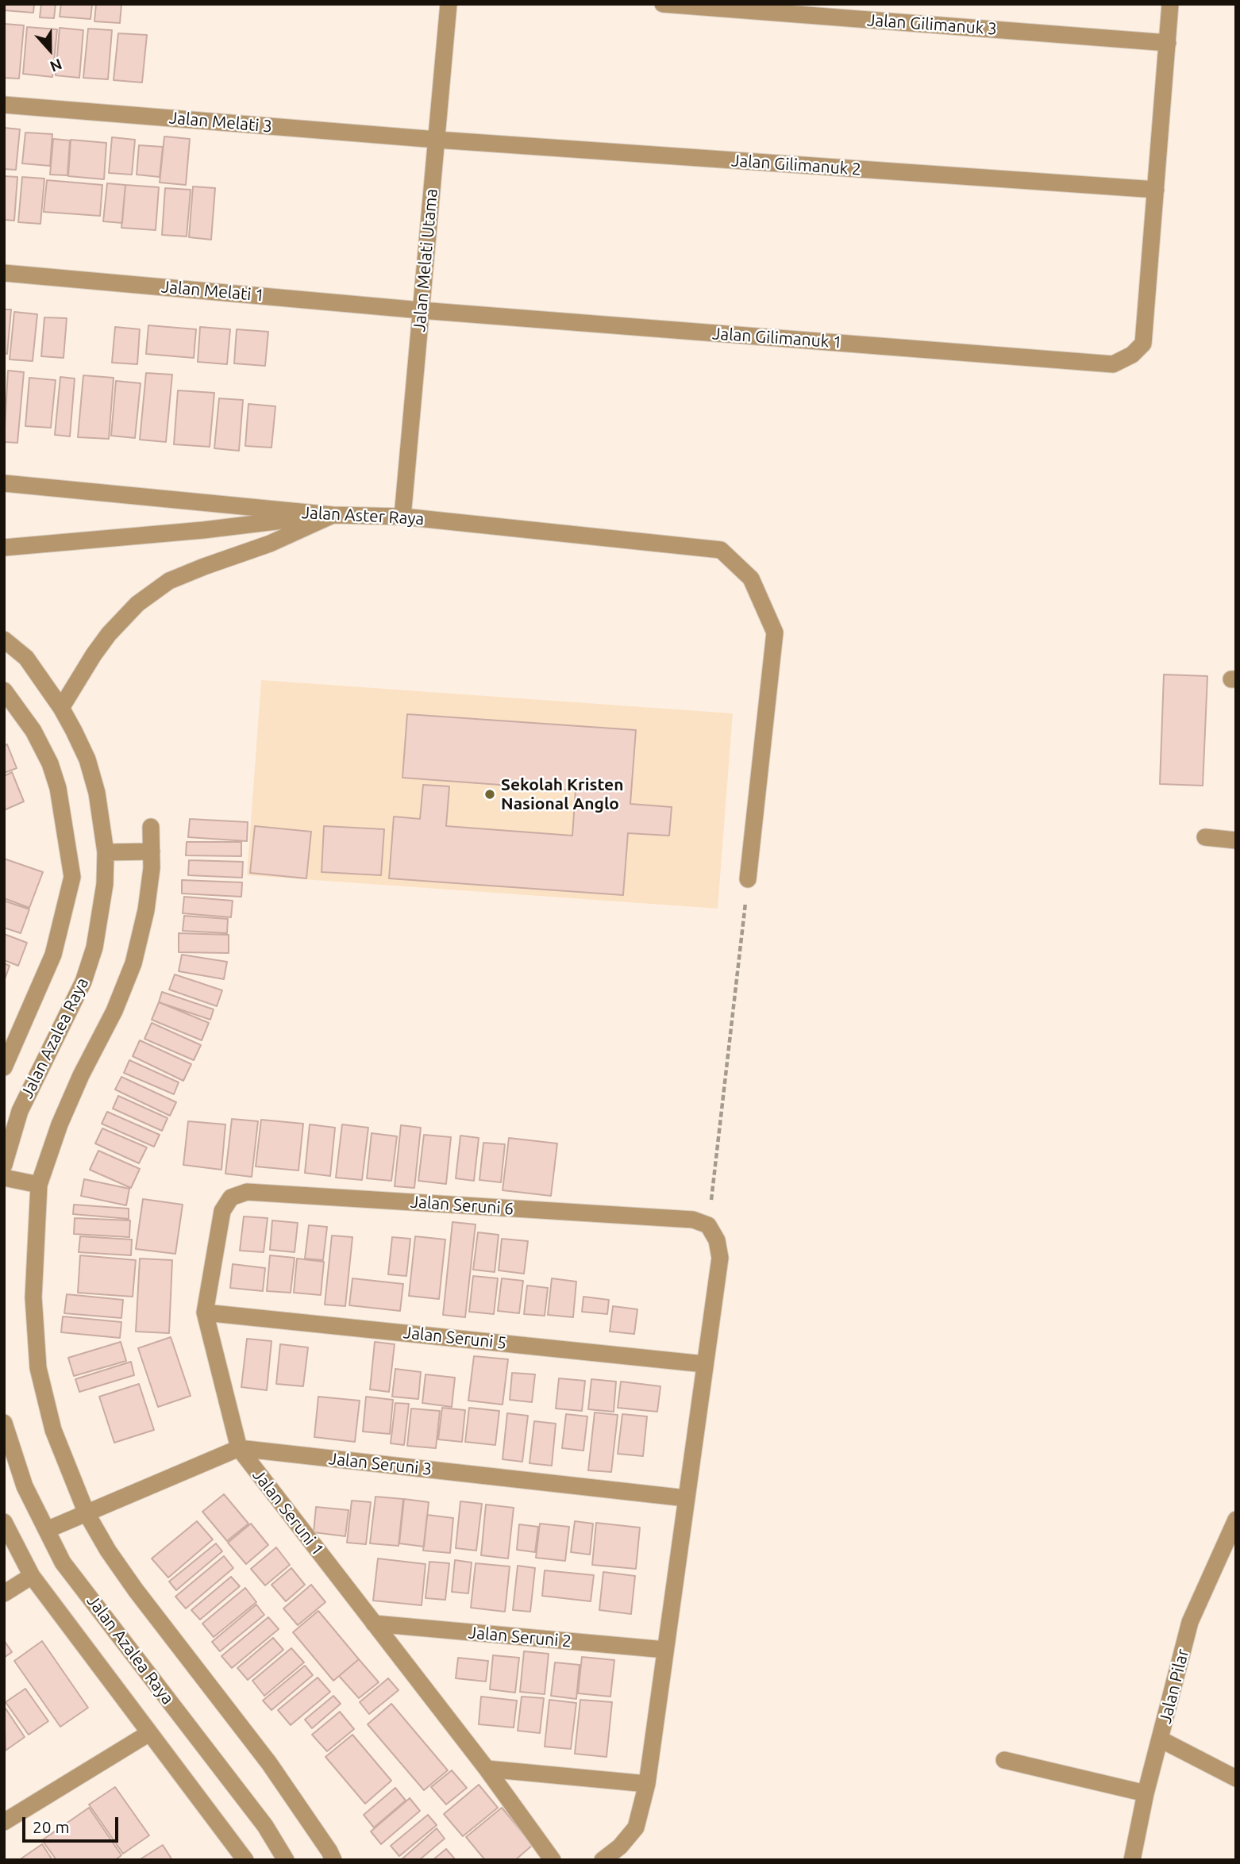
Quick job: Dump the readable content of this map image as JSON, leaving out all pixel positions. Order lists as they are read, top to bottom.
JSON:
{
  "streets": {
    "street": [
      "Jalan Gilimanuk 3",
      "Jalan Melati 3",
      "Jalan Gilimanuk 2",
      "Jalan Melati Utama",
      "Jalan Melati 1",
      "Jalan Gilimanuk 1",
      "Jalan Aster Raya",
      "Jalan Azalea Raya",
      "Jalan Seruni 6",
      "Jalan Seruni 5",
      "Jalan Seruni 3",
      "Jalan Seruni 1",
      "Jalan Seruni 2",
      "Jalan Pilar"
    ]
  },
  "crossings": [
    ["Jalan Melati 3", "Jalan Gilimanuk 2"],
    ["Jalan Melati 3", "Jalan Melati Utama"],
    ["Jalan Gilimanuk 2", "Jalan Melati Utama"],
    ["Jalan Gilimanuk 2", "Jalan Gilimanuk 1"],
    ["Jalan Melati Utama", "Jalan Melati 1"],
    ["Jalan Melati Utama", "Jalan Gilimanuk 1"],
    ["Jalan Melati Utama", "Jalan Aster Raya"],
    ["Jalan Melati 1", "Jalan Gilimanuk 1"],
    ["Jalan Azalea Raya", "Jalan Seruni 3"],
    ["Jalan Seruni 6", "Jalan Seruni 1"],
    ["Jalan Seruni 5", "Jalan Seruni 1"],
    ["Jalan Seruni 3", "Jalan Seruni 1"],
    ["Jalan Seruni 1", "Jalan Seruni 2"]
  ],
  "places": ["Sekolah Kristen Nasional Anglo"],
  "scale_bar": "20 m",
  "north": "bottom"
}
